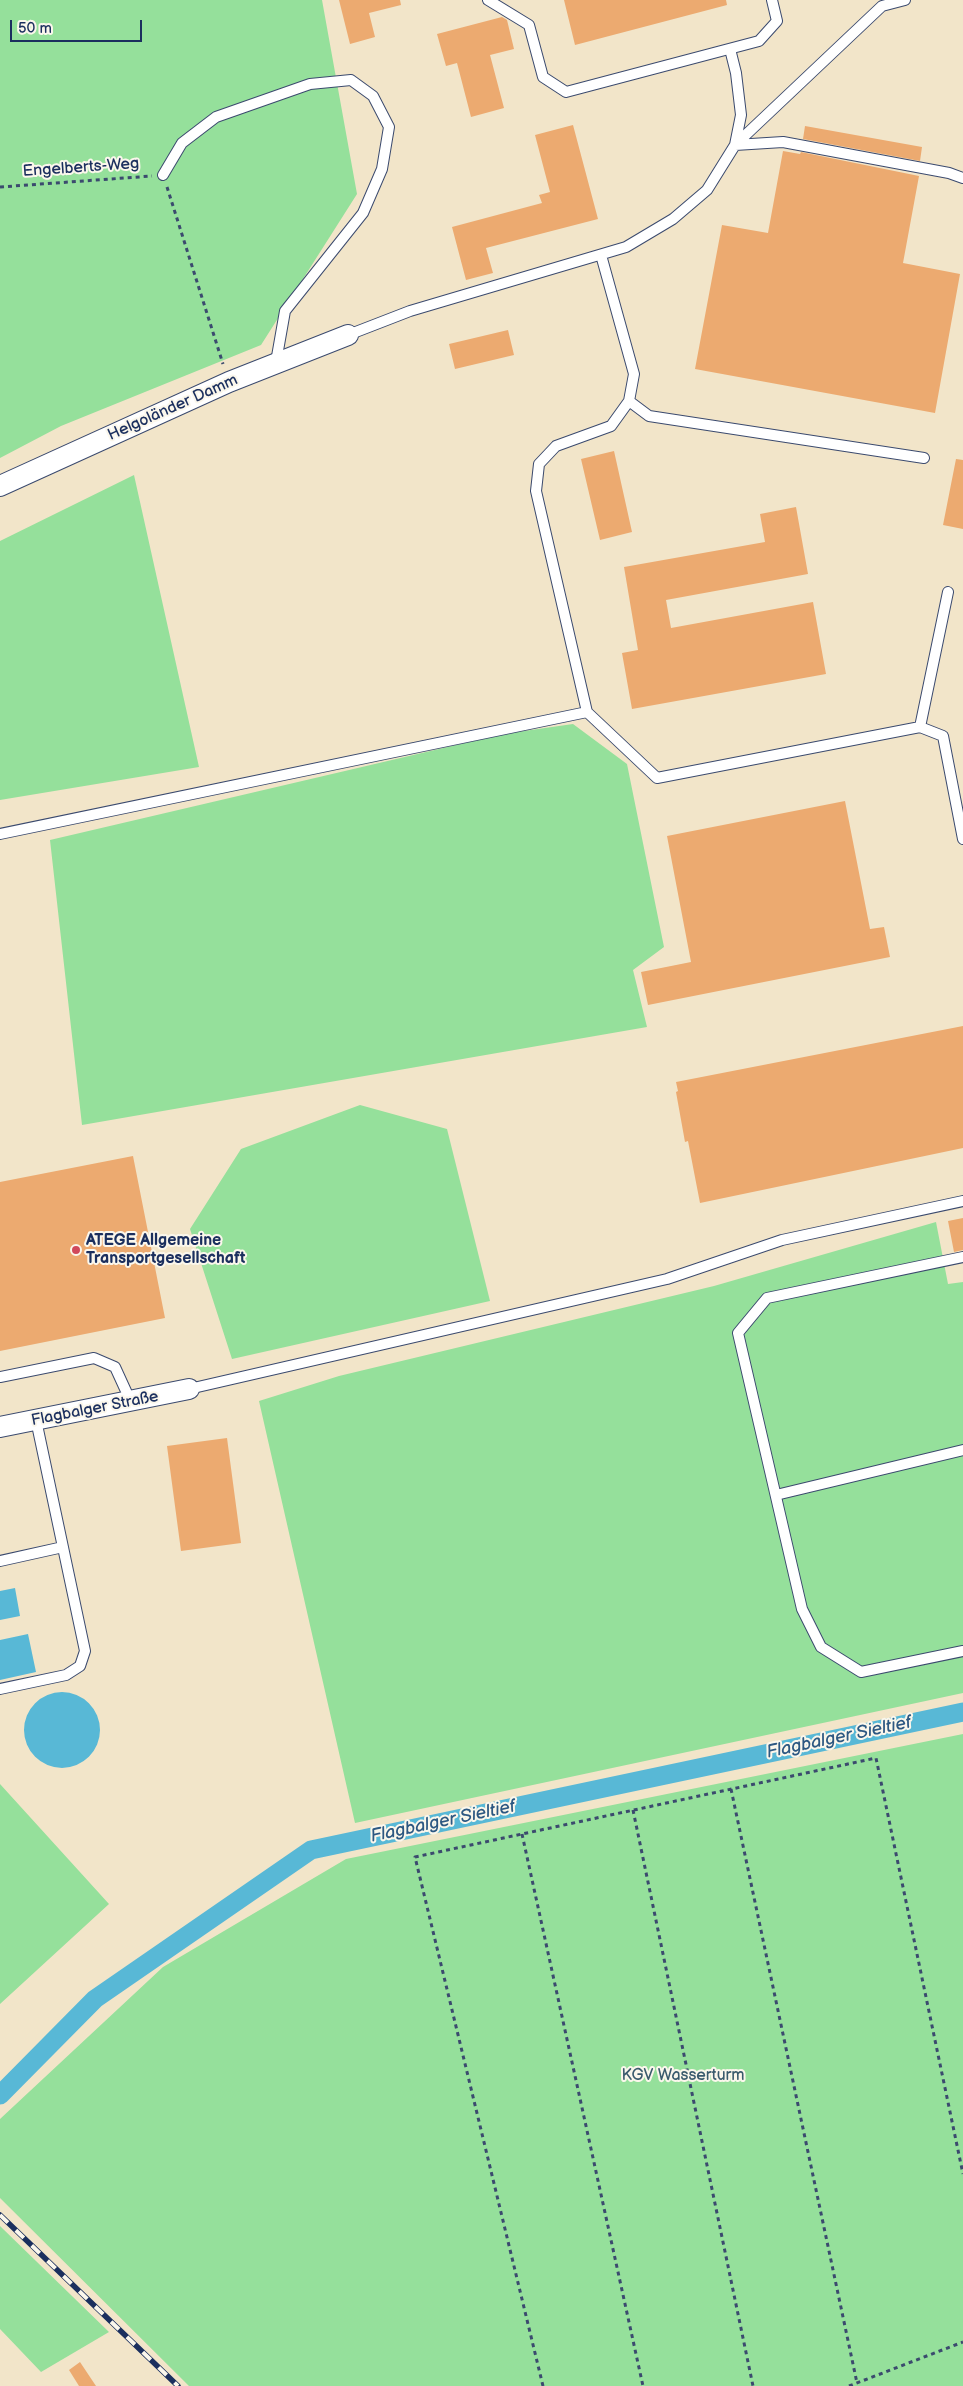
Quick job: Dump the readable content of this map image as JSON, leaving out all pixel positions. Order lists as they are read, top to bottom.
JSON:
{
  "streets": {
    "street": ["Helgoländer Damm", "Flagbalger Straße"],
    "path": ["Engelberts-Weg"]
  },
  "water": ["Flagbalger Sieltief"],
  "parks": ["KGV Wasserturm"],
  "places": ["ATEGE Allgemeine Transportgesellschaft"],
  "scale_bar": "50 m"
}
